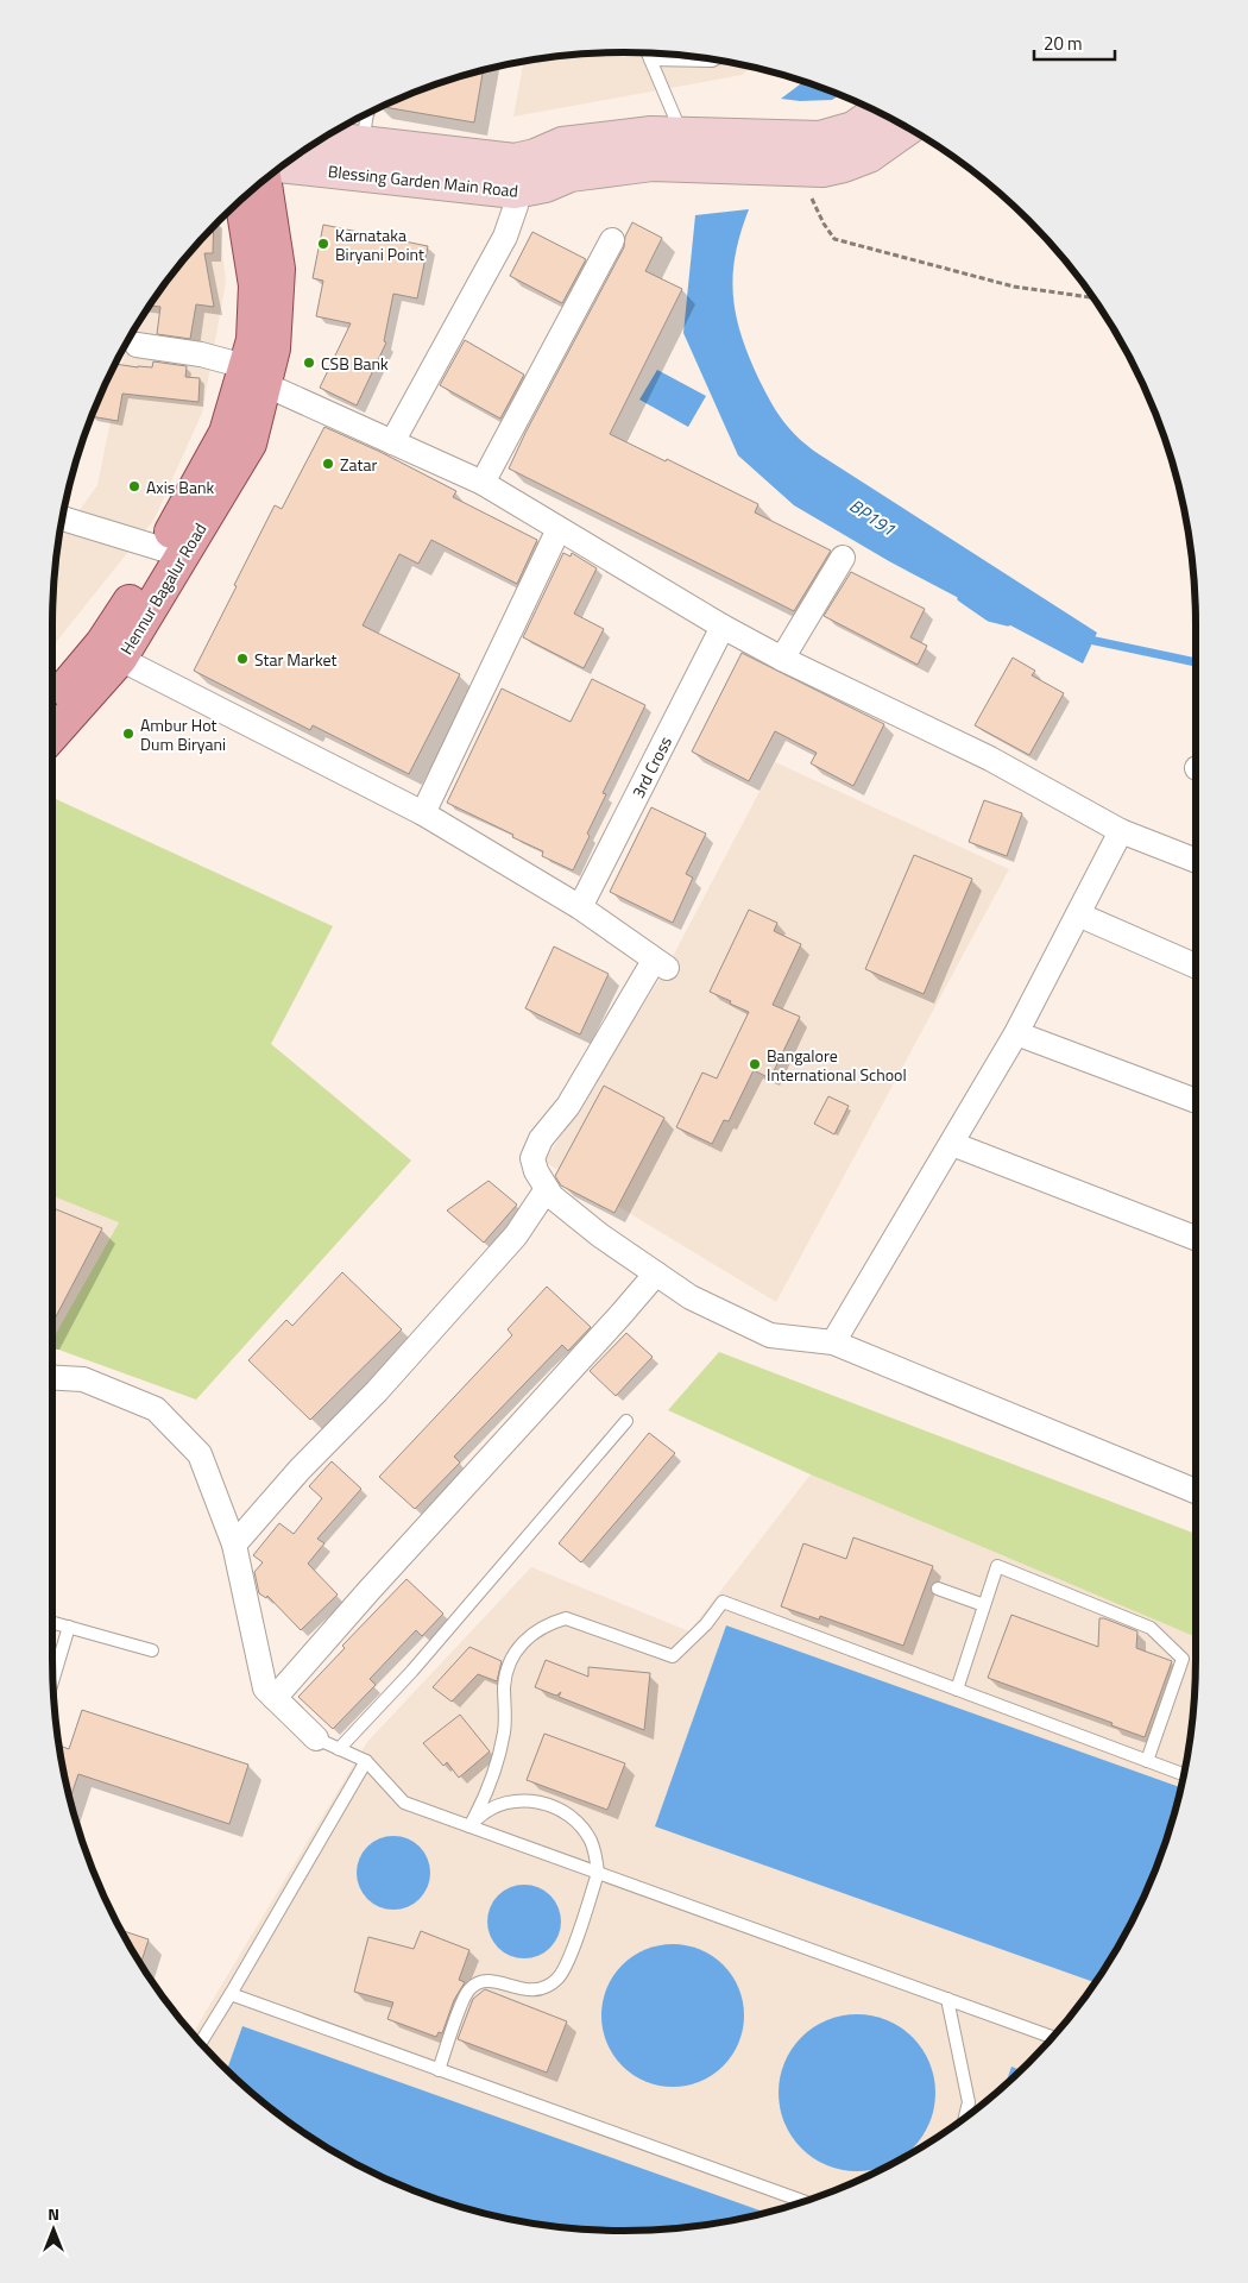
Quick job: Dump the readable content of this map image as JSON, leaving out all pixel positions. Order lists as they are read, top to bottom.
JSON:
{
  "streets": {
    "main road": ["Blessing Garden Main Road", "Hennur Bagalur Road"],
    "street": ["3rd Cross"]
  },
  "water": ["BP191"],
  "places": [
    "Karnataka Biryani Point",
    "CSB Bank",
    "Zatar",
    "Axis Bank",
    "Star Market",
    "Ambur Hot Dum Biryani",
    "Bangalore International School"
  ],
  "scale_bar": "20 m",
  "north": "top"
}
